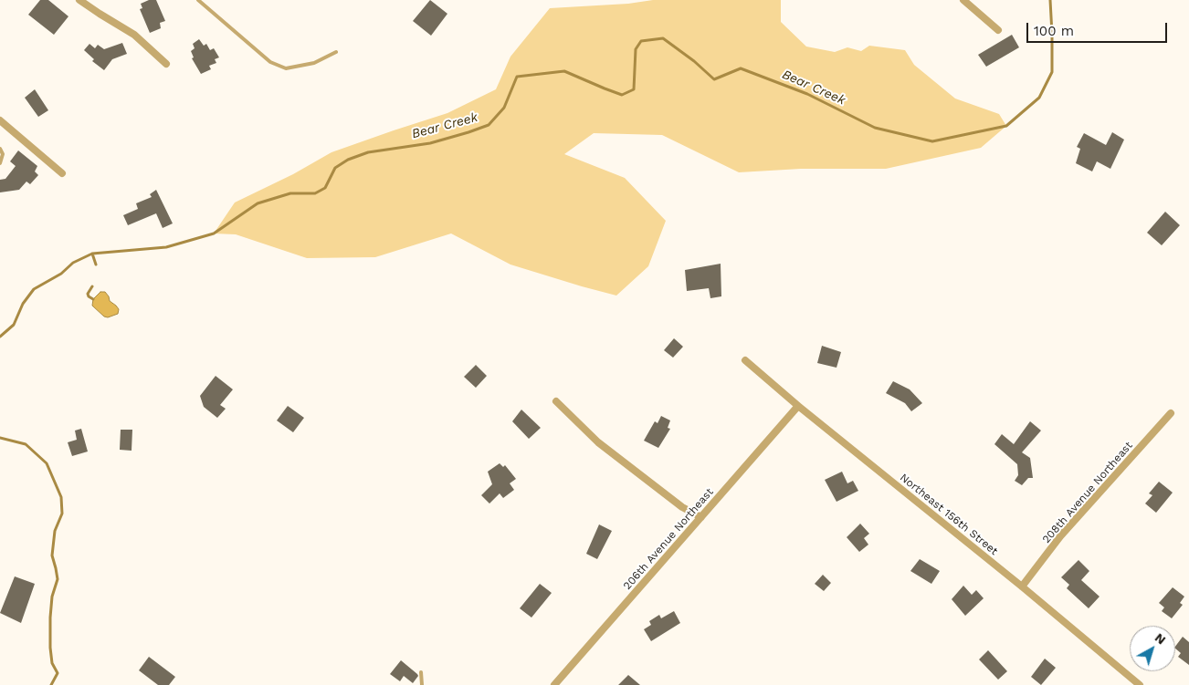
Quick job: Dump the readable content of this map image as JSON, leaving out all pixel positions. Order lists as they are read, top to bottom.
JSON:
{
  "streets": {
    "street": ["208th Avenue Northeast", "Northeast 156th Street", "206th Avenue Northeast"]
  },
  "crossings": [
    ["208th Avenue Northeast", "Northeast 156th Street"],
    ["Northeast 156th Street", "206th Avenue Northeast"]
  ],
  "water": ["Bear Creek"],
  "scale_bar": "100 m",
  "north": "top right"
}
